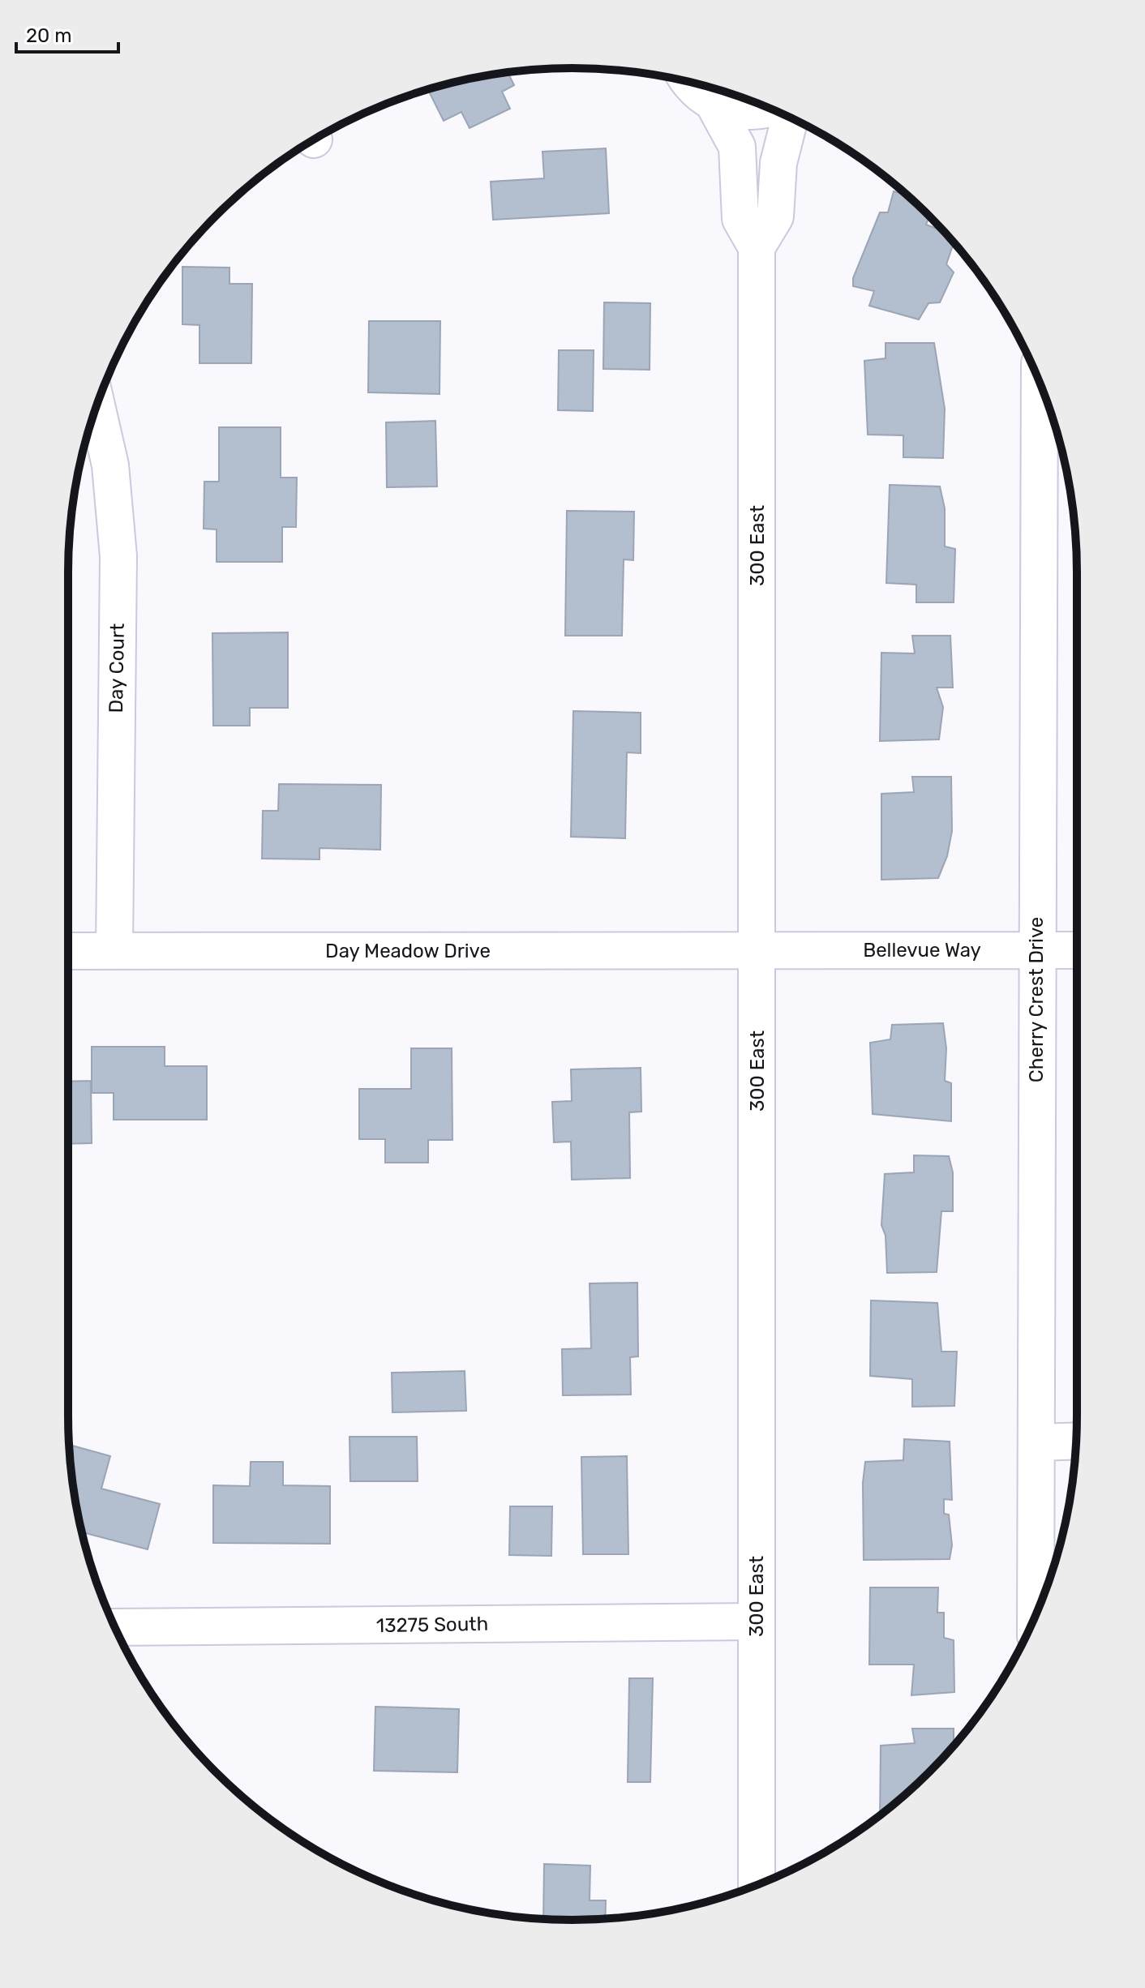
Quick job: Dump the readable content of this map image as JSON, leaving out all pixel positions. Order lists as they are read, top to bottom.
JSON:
{
  "streets": {
    "street": [
      "300 East",
      "Day Court",
      "Bellevue Way",
      "Day Meadow Drive",
      "Cherry Crest Drive",
      "13275 South"
    ]
  },
  "crossings": [
    ["300 East", "Bellevue Way"],
    ["300 East", "Day Meadow Drive"],
    ["300 East", "13275 South"],
    ["Day Court", "Day Meadow Drive"],
    ["Bellevue Way", "Day Meadow Drive"],
    ["Bellevue Way", "Cherry Crest Drive"]
  ],
  "scale_bar": "20 m"
}
